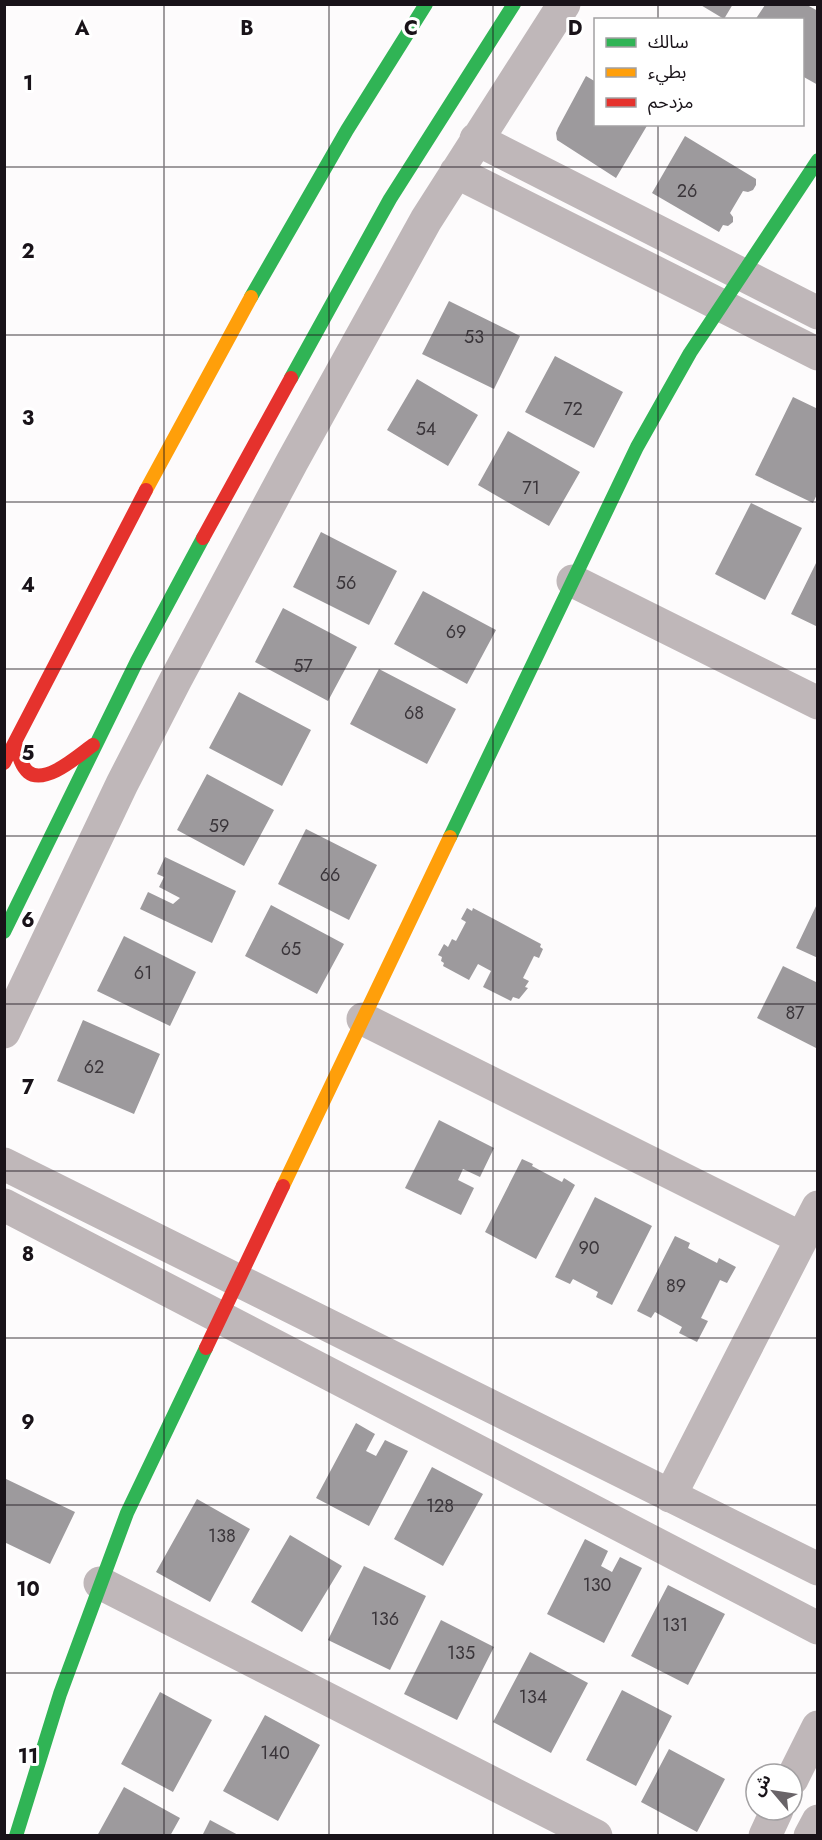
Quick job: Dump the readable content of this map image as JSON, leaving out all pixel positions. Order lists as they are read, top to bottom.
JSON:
{
  "house_numbers": [
    "26",
    "53",
    "72",
    "54",
    "71",
    "56",
    "69",
    "57",
    "68",
    "59",
    "66",
    "65",
    "61",
    "87",
    "62",
    "90",
    "89",
    "128",
    "138",
    "130",
    "136",
    "131",
    "135",
    "134",
    "140"
  ],
  "legend": ["سالك", "بطيء", "مزدحم"],
  "north": "top left",
  "grid": {
    "columns": [
      "A",
      "B",
      "C",
      "D"
    ],
    "rows": [
      "1",
      "2",
      "3",
      "4",
      "5",
      "6",
      "7",
      "8",
      "9",
      "10",
      "11"
    ]
  }
}
